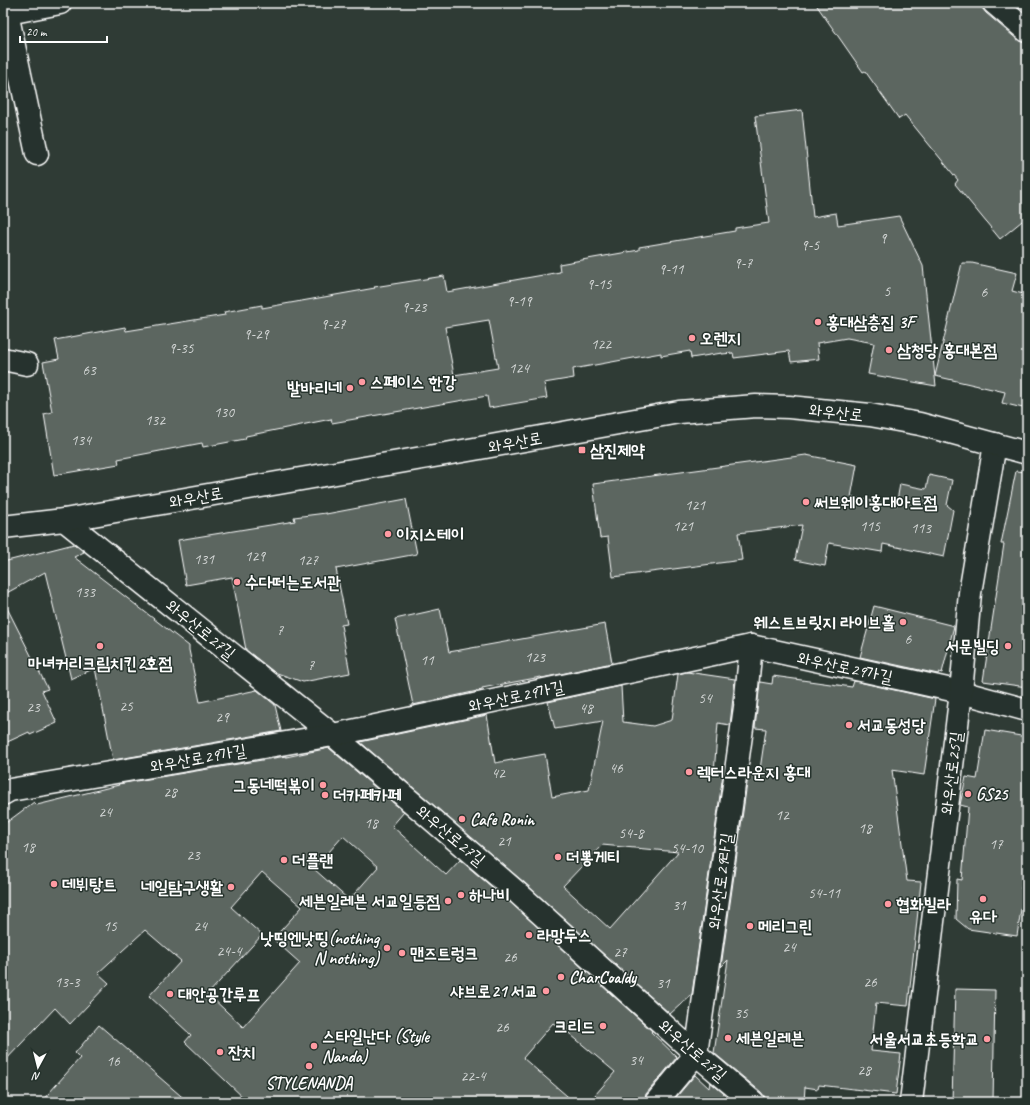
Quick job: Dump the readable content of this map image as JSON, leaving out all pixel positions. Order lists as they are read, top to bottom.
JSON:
{
  "streets": {
    "street": [
      "와우산로",
      "와우산로27길",
      "와우산로29가길",
      "와우산로25길",
      "와우산로29라길"
    ]
  },
  "crossings": [
    ["와우산로", "와우산로27길"],
    ["와우산로", "와우산로25길"],
    ["와우산로27길", "와우산로29가길"],
    ["와우산로27길", "와우산로29라길"],
    ["와우산로29가길", "와우산로25길"],
    ["와우산로29가길", "와우산로29라길"]
  ],
  "places": {
    "other": [
      "홍대삼층집 3F",
      "오렌지",
      "삼청당 홍대본점",
      "스페이스 한강",
      "발바리네",
      "써브웨이홍대아트점",
      "이지스테이",
      "수다떠는도서관",
      "웨스트브릿지 라이브홀",
      "마녀커리크림치킨2호점",
      "서문빌딩",
      "서교동성당",
      "렉터스라운지 홍대",
      "그동네떡볶이",
      "GS25",
      "더카페카페",
      "Cafe Ronin",
      "더뽕게티",
      "더플랜",
      "데뷔탕트",
      "네일탐구생활",
      "하나비",
      "유다",
      "세븐일레븐 서교일등점",
      "협화빌라",
      "메리그린",
      "라망두스",
      "낫띵엔낫띵(nothing N nothing)",
      "맨즈트렁크",
      "CharCoaldy",
      "샤브로21 서교",
      "대안공간루프",
      "크리드",
      "세븐일레븐",
      "서울서교초등학교",
      "스타일난다 (Style Nanda)",
      "잔치",
      "STYLENANDA"
    ],
    "transit": ["삼진제약"]
  },
  "house_numbers": [
    "9",
    "9-5",
    "9-7",
    "9-11",
    "9-15",
    "5",
    "6",
    "9-19",
    "9-23",
    "9-27",
    "9-29",
    "122",
    "9-35",
    "124",
    "63",
    "130",
    "132",
    "134",
    "121",
    "121",
    "115",
    "113",
    "129",
    "131",
    "127",
    "133",
    "7",
    "6",
    "123",
    "11",
    "7",
    "54",
    "25",
    "23",
    "48",
    "29",
    "46",
    "42",
    "28",
    "24",
    "12",
    "18",
    "18",
    "54-8",
    "21",
    "17",
    "18",
    "54-10",
    "23",
    "54-11",
    "31",
    "15",
    "24",
    "24",
    "24-4",
    "27",
    "26",
    "13-3",
    "26",
    "31",
    "35",
    "26",
    "34",
    "16",
    "28",
    "22-4"
  ],
  "scale_bar": "20 m",
  "north": "bottom"
}
